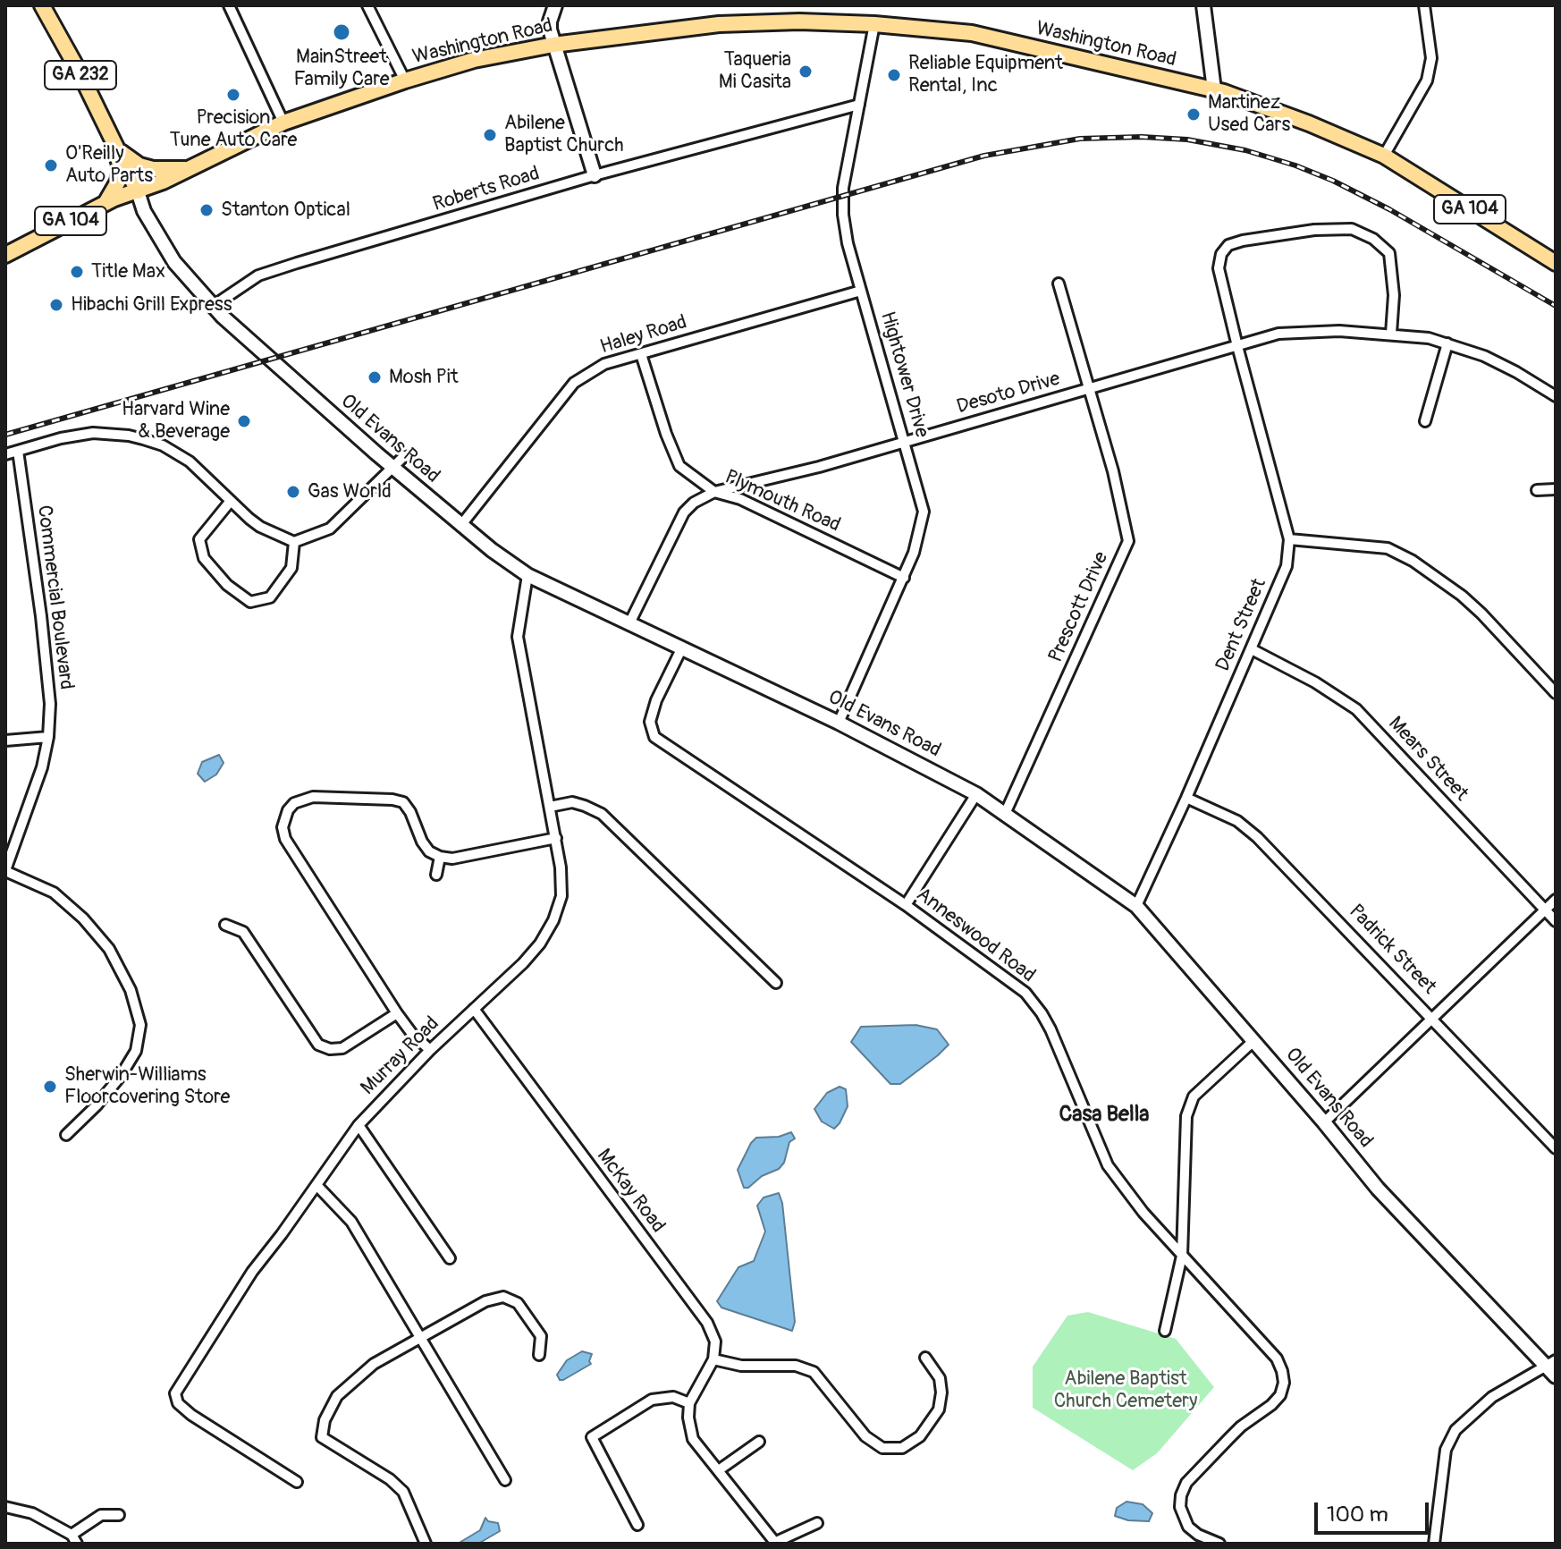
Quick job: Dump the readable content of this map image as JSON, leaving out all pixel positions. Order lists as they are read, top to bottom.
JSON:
{
  "streets": {
    "main road": ["Washington Road", "GA 232", "GA 104"],
    "street": [
      "Roberts Road",
      "Haley Road",
      "Hightower Drive",
      "Desoto Drive",
      "Old Evans Road",
      "Plymouth Road",
      "Commercial Boulevard",
      "Prescott Drive",
      "Dent Street",
      "Mears Street",
      "Anneswood Road",
      "Padrick Street",
      "Murray Road",
      "McKay Road"
    ]
  },
  "crossings": [
    ["Washington Road", "GA 232"],
    ["Washington Road", "Hightower Drive"],
    ["Washington Road", "Old Evans Road"],
    ["GA 232", "Old Evans Road"],
    ["Roberts Road", "Hightower Drive"],
    ["Roberts Road", "Old Evans Road"],
    ["Haley Road", "Hightower Drive"],
    ["Haley Road", "Old Evans Road"],
    ["Haley Road", "Plymouth Road"],
    ["Hightower Drive", "Desoto Drive"],
    ["Hightower Drive", "Old Evans Road"],
    ["Hightower Drive", "Plymouth Road"],
    ["Desoto Drive", "Old Evans Road"],
    ["Desoto Drive", "Plymouth Road"],
    ["Desoto Drive", "Prescott Drive"],
    ["Desoto Drive", "Dent Street"],
    ["Old Evans Road", "Prescott Drive"],
    ["Old Evans Road", "Dent Street"],
    ["Old Evans Road", "Anneswood Road"],
    ["Old Evans Road", "Murray Road"],
    ["Dent Street", "Mears Street"],
    ["Dent Street", "Padrick Street"],
    ["Murray Road", "McKay Road"]
  ],
  "districts": ["Casa Bella"],
  "parks": ["Abilene Baptist Church Cemetery"],
  "places": [
    "MainStreet Family Care",
    "Taqueria Mi Casita",
    "Reliable Equipment Rental, Inc",
    "Precision Tune Auto Care",
    "Martinez Used Cars",
    "Abilene Baptist Church",
    "O'Reilly Auto Parts",
    "Stanton Optical",
    "Title Max",
    "Hibachi Grill Express",
    "Mosh Pit",
    "Harvard Wine & Beverage",
    "Gas World",
    "Sherwin-Williams Floorcovering Store"
  ],
  "scale_bar": "100 m"
}
